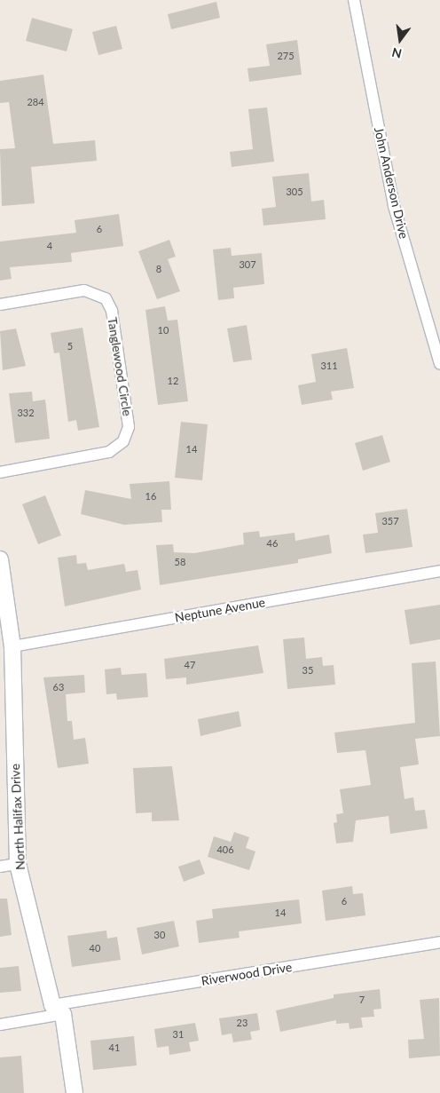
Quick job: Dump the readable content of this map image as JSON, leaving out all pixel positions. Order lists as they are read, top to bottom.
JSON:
{
  "streets": {
    "street": [
      "John Anderson Drive",
      "Tanglewood Circle",
      "Neptune Avenue",
      "North Halifax Drive",
      "Riverwood Drive"
    ]
  },
  "crossings": [
    ["Neptune Avenue", "North Halifax Drive"],
    ["North Halifax Drive", "Riverwood Drive"]
  ],
  "house_numbers": [
    "275",
    "284",
    "305",
    "6",
    "4",
    "307",
    "8",
    "10",
    "5",
    "311",
    "12",
    "332",
    "14",
    "16",
    "357",
    "46",
    "58",
    "47",
    "35",
    "63",
    "406",
    "6",
    "14",
    "30",
    "40",
    "7",
    "23",
    "31",
    "41"
  ],
  "north": "bottom"
}
